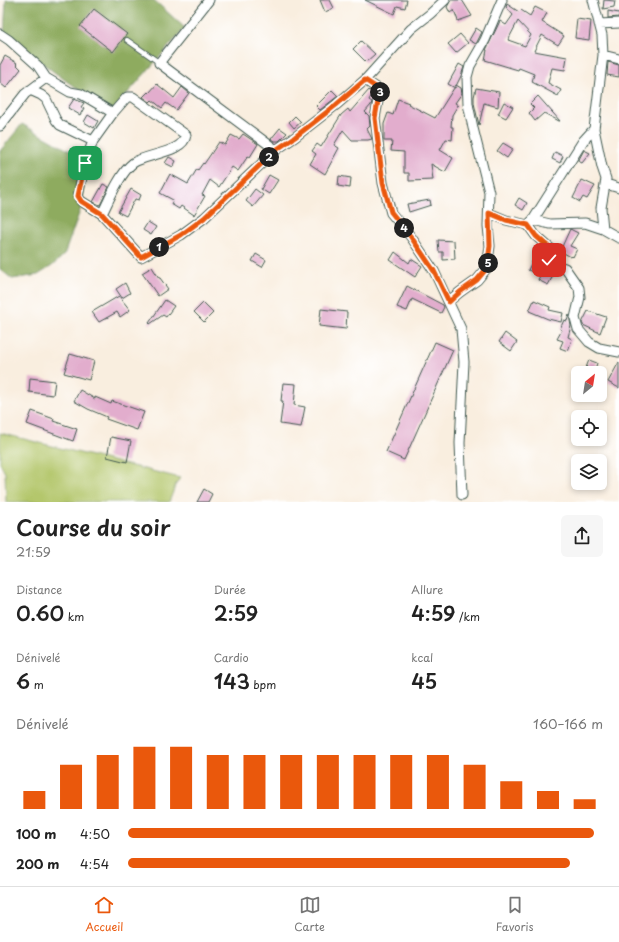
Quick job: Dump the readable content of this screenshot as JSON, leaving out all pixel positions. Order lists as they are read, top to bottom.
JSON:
{
  "north": "top right",
  "page": {
    "pins": [
      "3",
      "2",
      "4",
      "1",
      "5"
    ],
    "heading": ["Course du soir", "21:59"],
    "stats": [
      ["Distance", "0.60 km"],
      ["Durée", "2:59"],
      ["Allure", "4:59 /km"],
      ["Dénivelé", "6 m"],
      ["Cardio", "143 bpm"],
      ["kcal", "45"]
    ],
    "chart": ["Dénivelé", "160–166 m"],
    "list": [
      {
        "name": "100 m",
        "note": "4:50"
      },
      {
        "name": "200 m",
        "note": "4:54"
      }
    ],
    "tabs": ["Accueil", "Carte", "Favoris"]
  }
}
